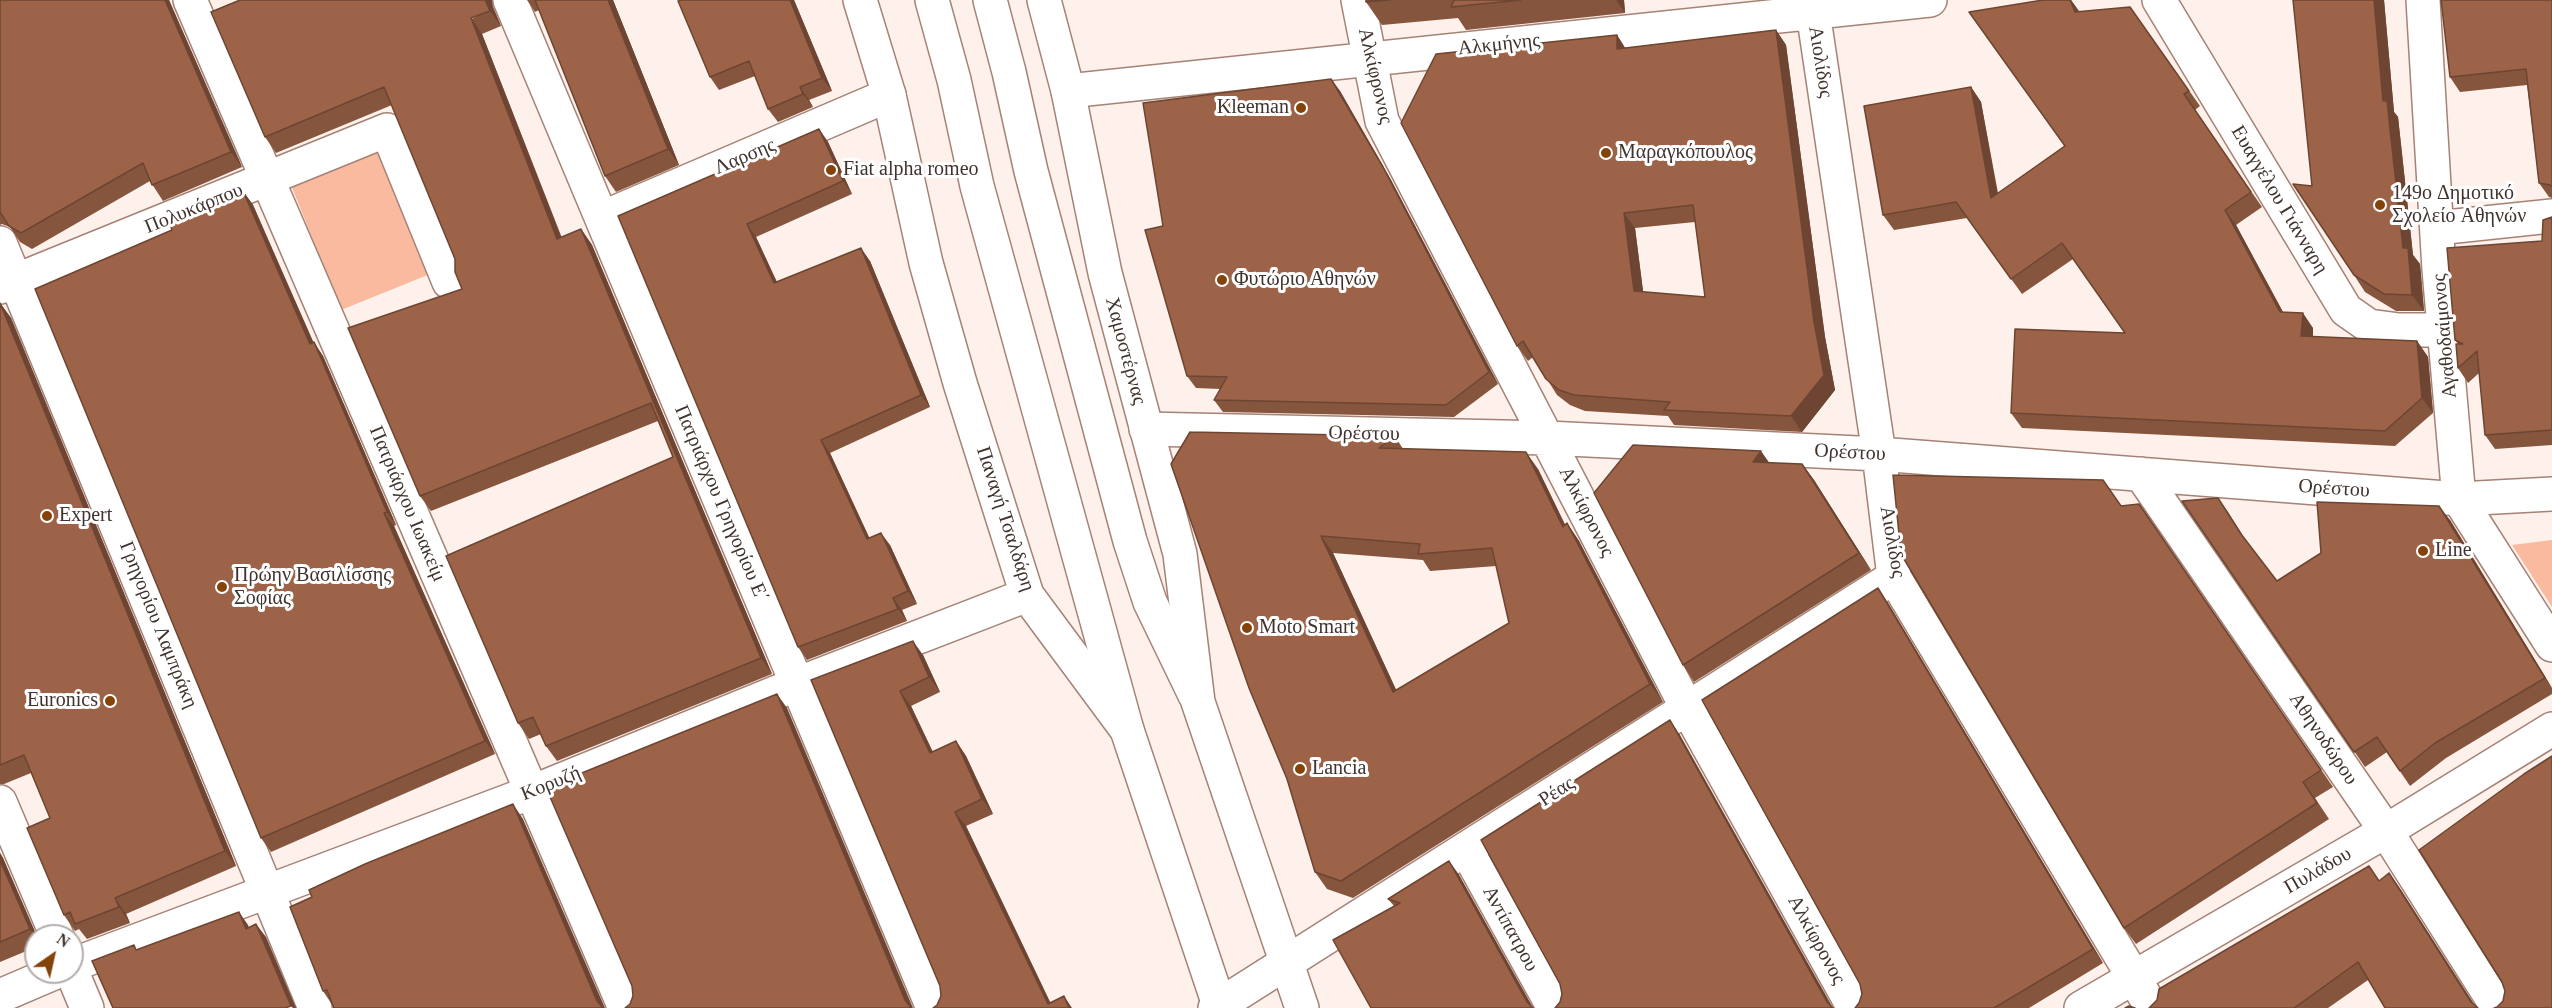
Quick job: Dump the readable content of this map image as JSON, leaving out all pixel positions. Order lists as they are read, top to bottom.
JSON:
{
  "streets": {
    "street": [
      "Αλκμήνης",
      "Αιολίδος",
      "Αλκίφρονος",
      "Λαρσης",
      "Ευαγγέλου Γιάνναρη",
      "Πολυκάρπου",
      "Αγαθοδαίμονος",
      "Χαμοστέρνας",
      "Ορέστου",
      "Πατριάρχου Ιωακείμ",
      "Πατριάρχου Γρηγορίου Ε΄",
      "Παναγή Τσαλδάρη",
      "Γρηγορίου Λαμπράκη",
      "Αθηνοδώρου",
      "Κορυζή",
      "Ρέας",
      "Πυλάδου",
      "Αντίπατρου"
    ]
  },
  "crossings": [
    ["Αλκμήνης", "Αιολίδος"],
    ["Αλκμήνης", "Αλκίφρονος"],
    ["Αλκμήνης", "Χαμοστέρνας"],
    ["Αιολίδος", "Ορέστου"],
    ["Αιολίδος", "Ρέας"],
    ["Αιολίδος", "Πυλάδου"],
    ["Αλκίφρονος", "Ορέστου"],
    ["Αλκίφρονος", "Ρέας"],
    ["Λαρσης", "Πατριάρχου Γρηγορίου Ε΄"],
    ["Λαρσης", "Παναγή Τσαλδάρη"],
    ["Ευαγγέλου Γιάνναρη", "Αγαθοδαίμονος"],
    ["Πολυκάρπου", "Πατριάρχου Ιωακείμ"],
    ["Πολυκάρπου", "Γρηγορίου Λαμπράκη"],
    ["Αγαθοδαίμονος", "Ορέστου"],
    ["Χαμοστέρνας", "Ορέστου"],
    ["Ορέστου", "Αθηνοδώρου"],
    ["Πατριάρχου Ιωακείμ", "Κορυζή"],
    ["Πατριάρχου Γρηγορίου Ε΄", "Κορυζή"],
    ["Παναγή Τσαλδάρη", "Κορυζή"],
    ["Παναγή Τσαλδάρη", "Ρέας"],
    ["Γρηγορίου Λαμπράκη", "Κορυζή"],
    ["Αθηνοδώρου", "Πυλάδου"],
    ["Ρέας", "Αντίπατρου"]
  ],
  "places": [
    "Kleeman",
    "Μαραγκόπουλος",
    "Fiat alpha romeo",
    "149ο Δημοτικό Σχολείο Αθηνών",
    "Φυτώριο Αθηνών",
    "Expert",
    "Line",
    "Πρώην Βασιλίσσης Σοφίας",
    "Moto Smart",
    "Euronics",
    "Lancia"
  ],
  "north": "top right"
}
